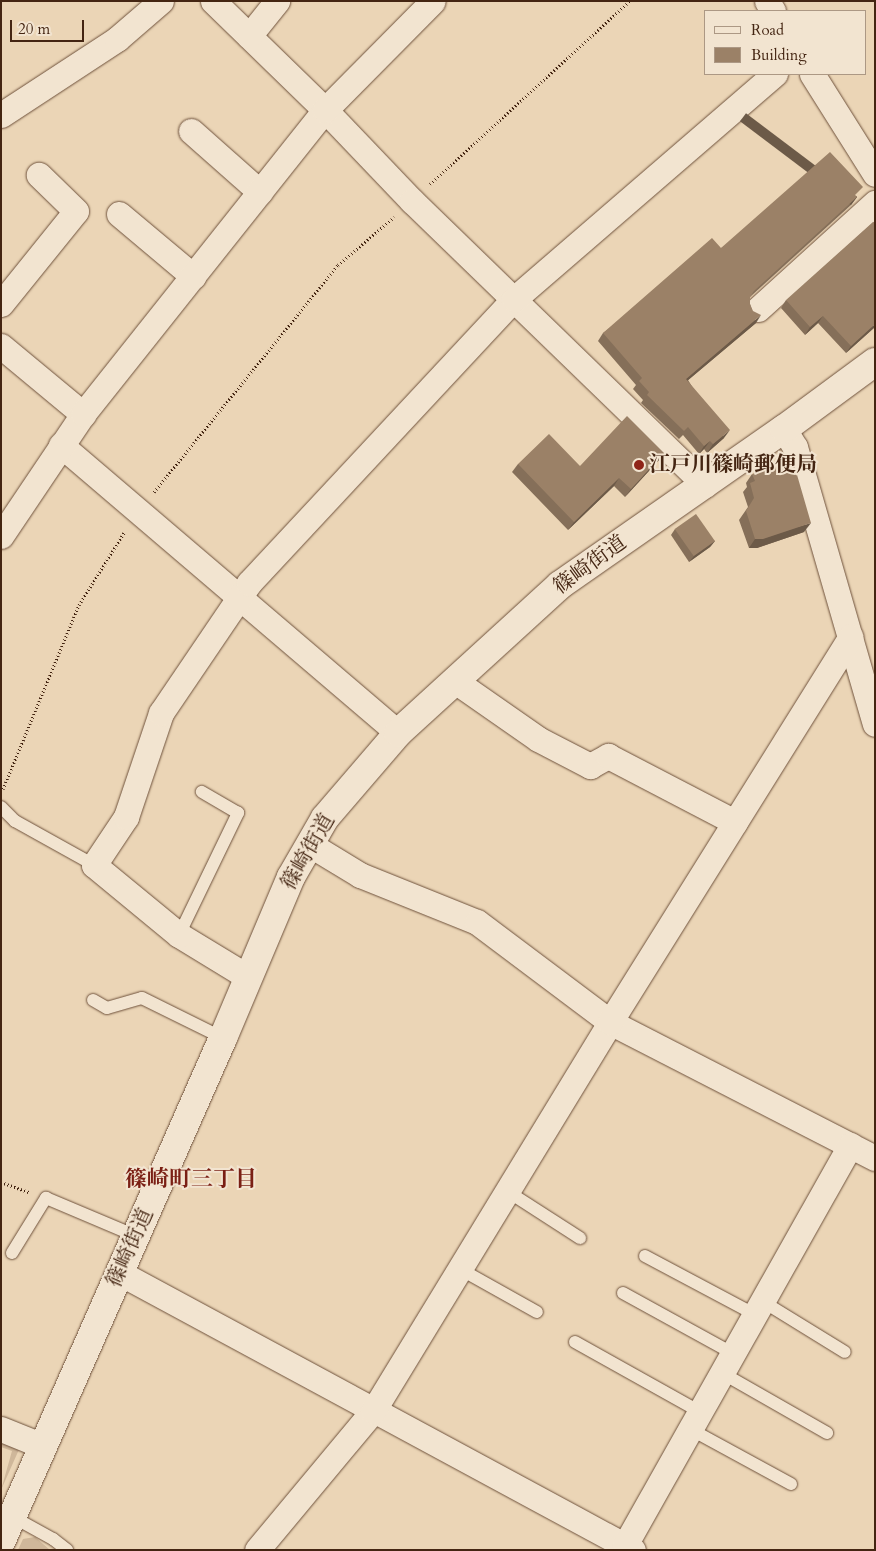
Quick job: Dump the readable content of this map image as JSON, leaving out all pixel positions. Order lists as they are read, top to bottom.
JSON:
{
  "streets": {
    "street": ["篠崎街道"]
  },
  "districts": ["篠崎町三丁目"],
  "places": ["江戸川篠崎郵便局"],
  "legend": ["Road", "Building"],
  "scale_bar": "20 m"
}
